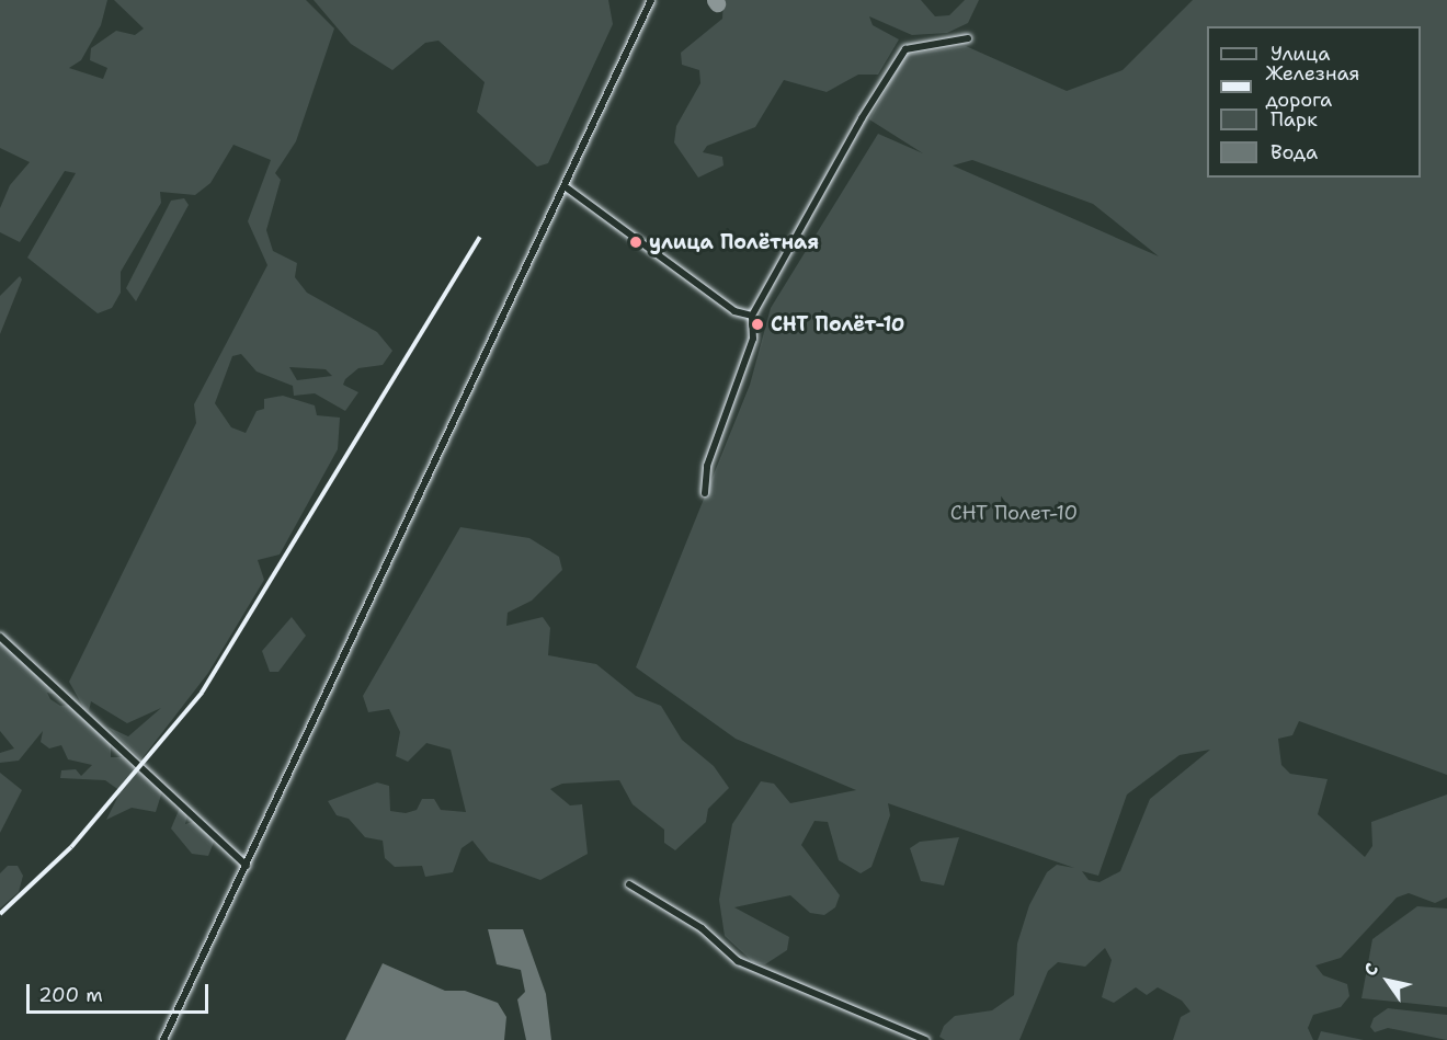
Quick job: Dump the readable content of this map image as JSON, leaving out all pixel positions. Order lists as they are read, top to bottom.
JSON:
{
  "parks": ["СНТ Полет-10"],
  "places": ["улица Полётная", "СНТ Полёт-10"],
  "legend": [
    "Улица",
    "Железная дорога",
    "Парк",
    "Вода"
  ],
  "scale_bar": "200 m",
  "north": "top left"
}
